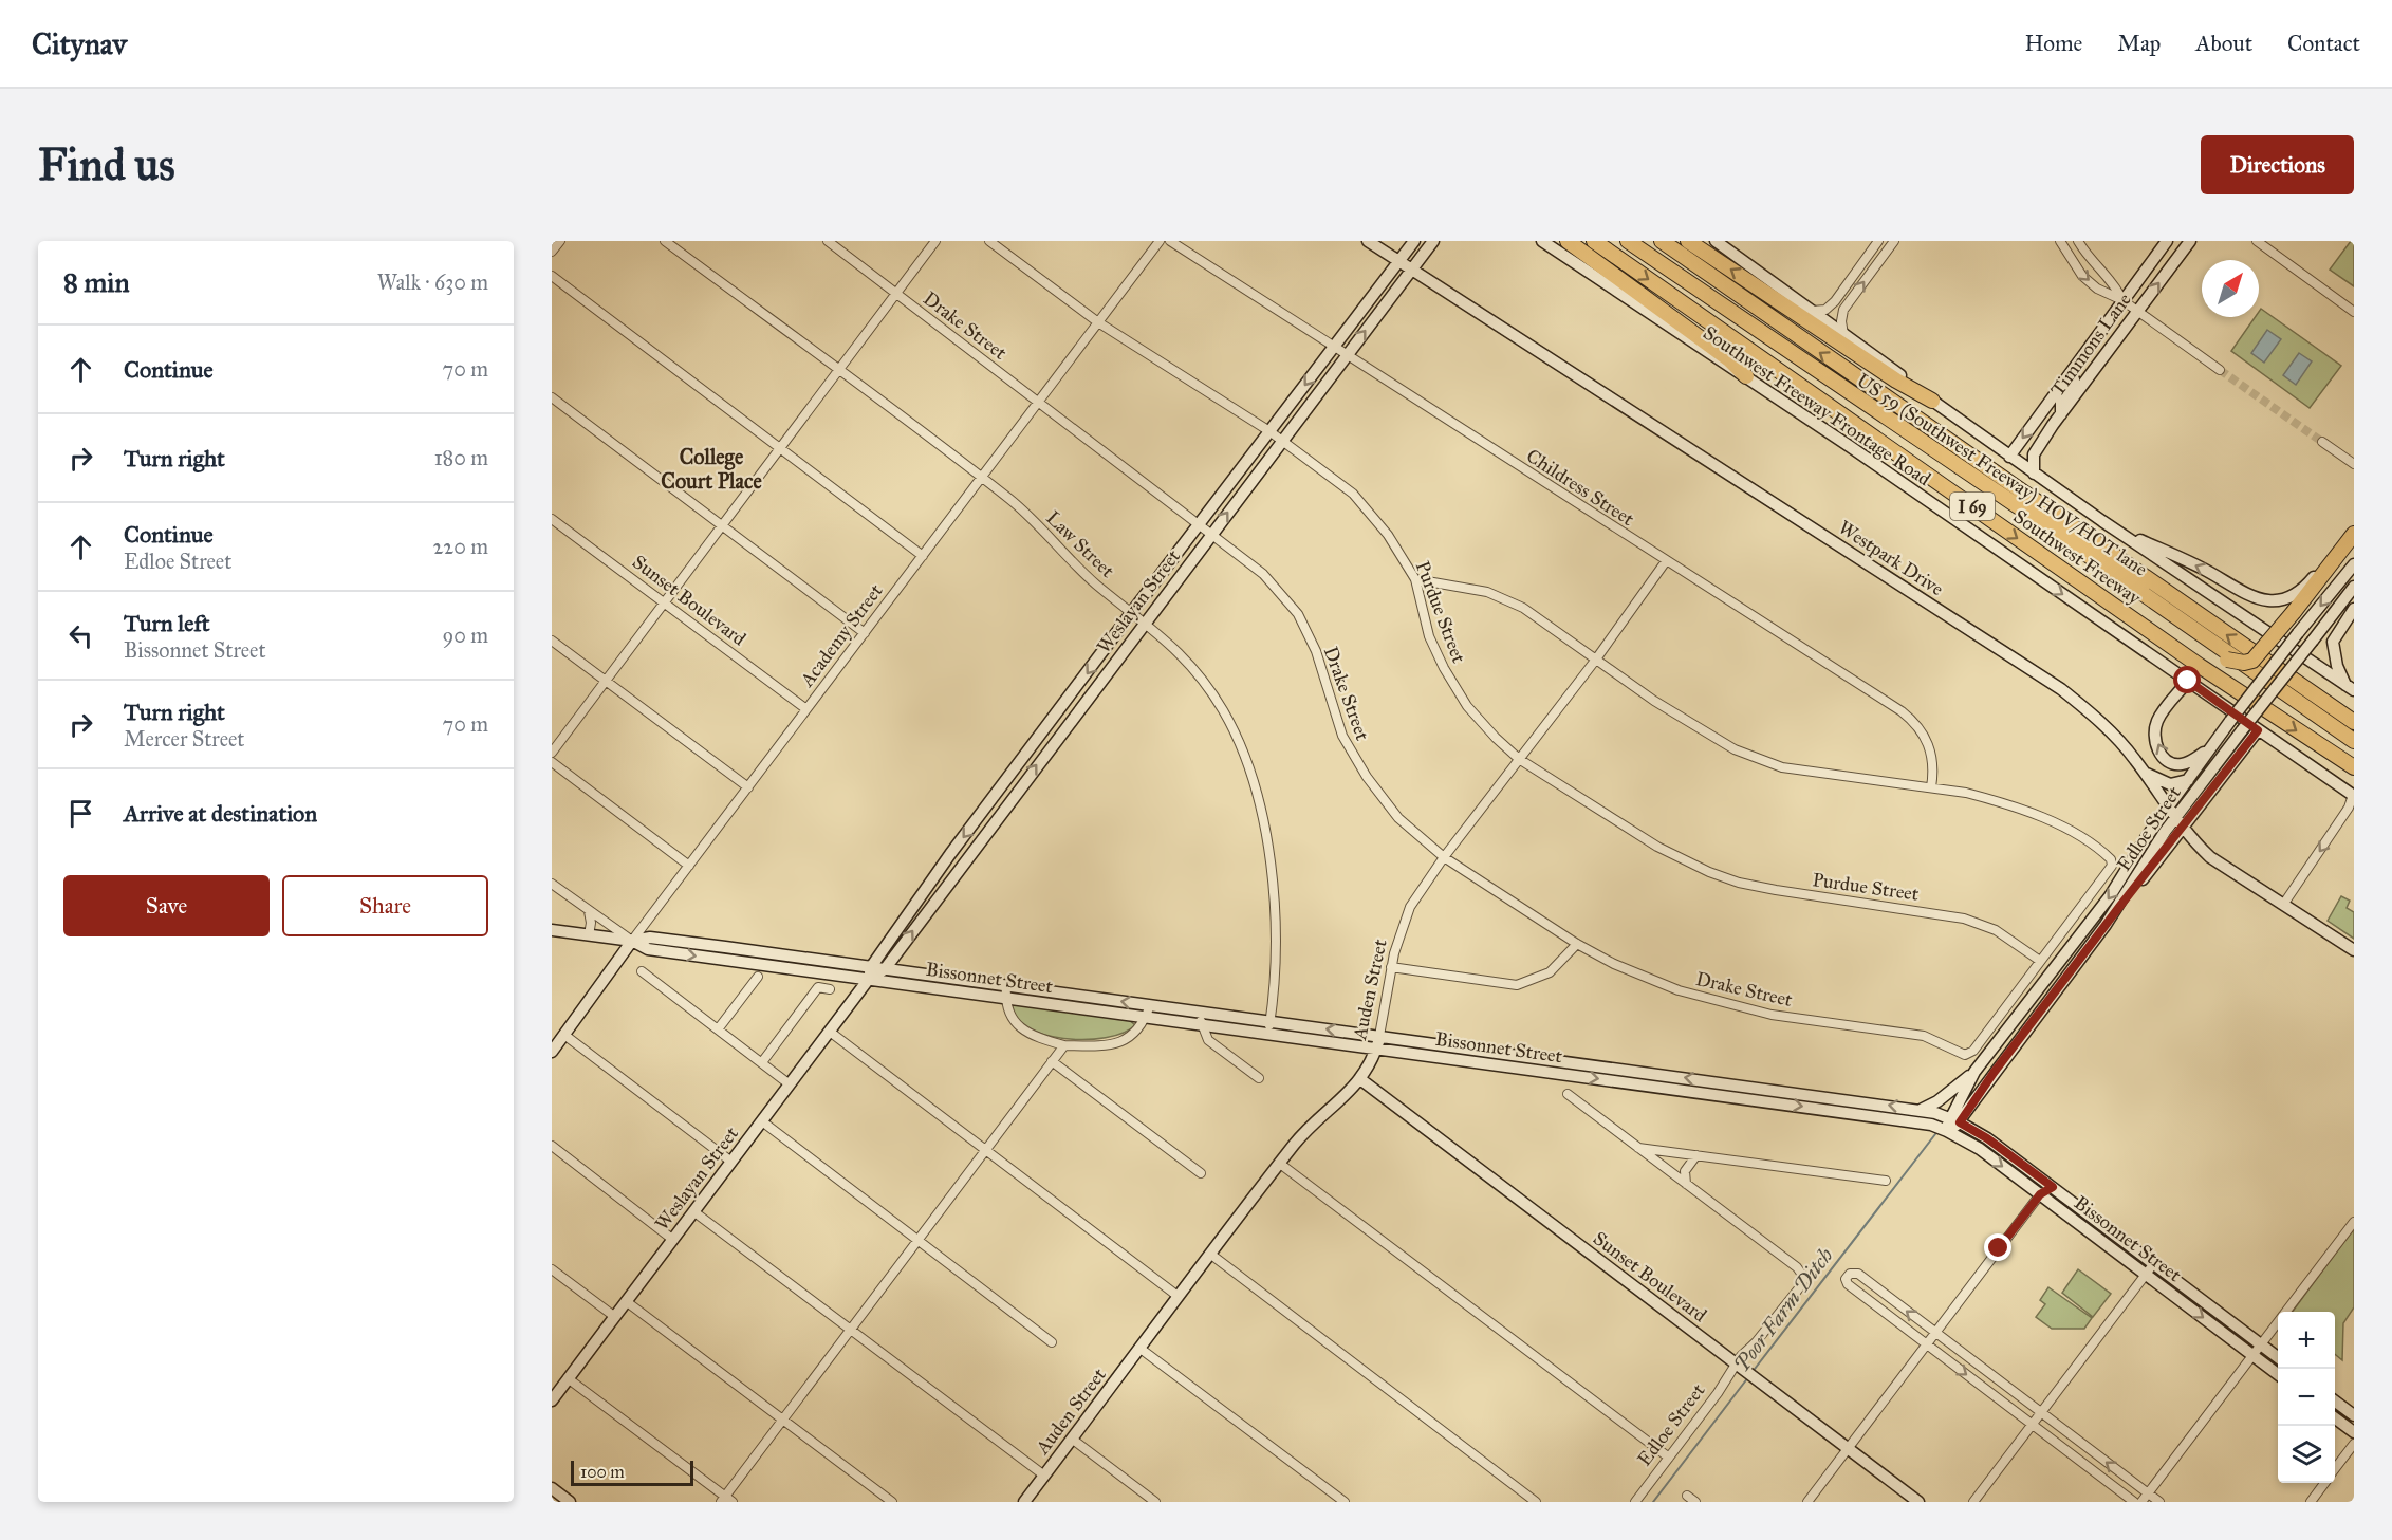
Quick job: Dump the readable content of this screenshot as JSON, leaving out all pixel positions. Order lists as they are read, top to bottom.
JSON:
{
  "streets": {
    "highway": ["US 59 (Southwest Freeway) HOV/HOT lane", "I 69", "Southwest Freeway"],
    "main road": [
      "Timmons Lane",
      "Southwest Freeway Frontage Road",
      "Westpark Drive",
      "Sunset Boulevard",
      "Weslayan Street",
      "Academy Street",
      "Edloe Street",
      "Bissonnet Street",
      "Auden Street"
    ],
    "street": [
      "Drake Street",
      "Childress Street",
      "Law Street",
      "Purdue Street"
    ]
  },
  "crossings": [
    ["Drake Street", "Weslayan Street"],
    ["Drake Street", "Academy Street"],
    ["Drake Street", "Edloe Street"],
    ["Drake Street", "Auden Street"],
    ["Childress Street", "Weslayan Street"],
    ["Childress Street", "Edloe Street"],
    ["Childress Street", "Auden Street"],
    ["Law Street", "Weslayan Street"],
    ["Law Street", "Academy Street"],
    ["Law Street", "Bissonnet Street"],
    ["Westpark Drive", "Weslayan Street"],
    ["Westpark Drive", "Edloe Street"],
    ["Sunset Boulevard", "Academy Street"],
    ["Sunset Boulevard", "Edloe Street"],
    ["Sunset Boulevard", "Auden Street"],
    ["Weslayan Street", "Purdue Street"],
    ["Weslayan Street", "Bissonnet Street"],
    ["Purdue Street", "Academy Street"],
    ["Purdue Street", "Edloe Street"],
    ["Purdue Street", "Auden Street"],
    ["Academy Street", "Bissonnet Street"],
    ["Edloe Street", "Bissonnet Street"],
    ["Bissonnet Street", "Auden Street"]
  ],
  "districts": ["College Court Place"],
  "water": ["Poor Farm Ditch"],
  "scale_bar": "100 m",
  "north": "top right",
  "page": {
    "header": "Citynav",
    "nav": [
      "Home",
      "Map",
      "About",
      "Contact"
    ],
    "buttons": [
      "Directions",
      ["Save", "Share"]
    ],
    "title": "Find us",
    "heading": ["8 min", "Walk · 630 m"],
    "list": [
      ["Continue", "70 m"],
      ["Turn right", "180 m"],
      ["Continue", "Edloe Street", "220 m"],
      ["Turn left", "Bissonnet Street", "90 m"],
      ["Turn right", "Mercer Street", "70 m"],
      "Arrive at destination"
    ],
    "map_buttons": ["+", "−"],
    "scale": "100 m"
  }
}
